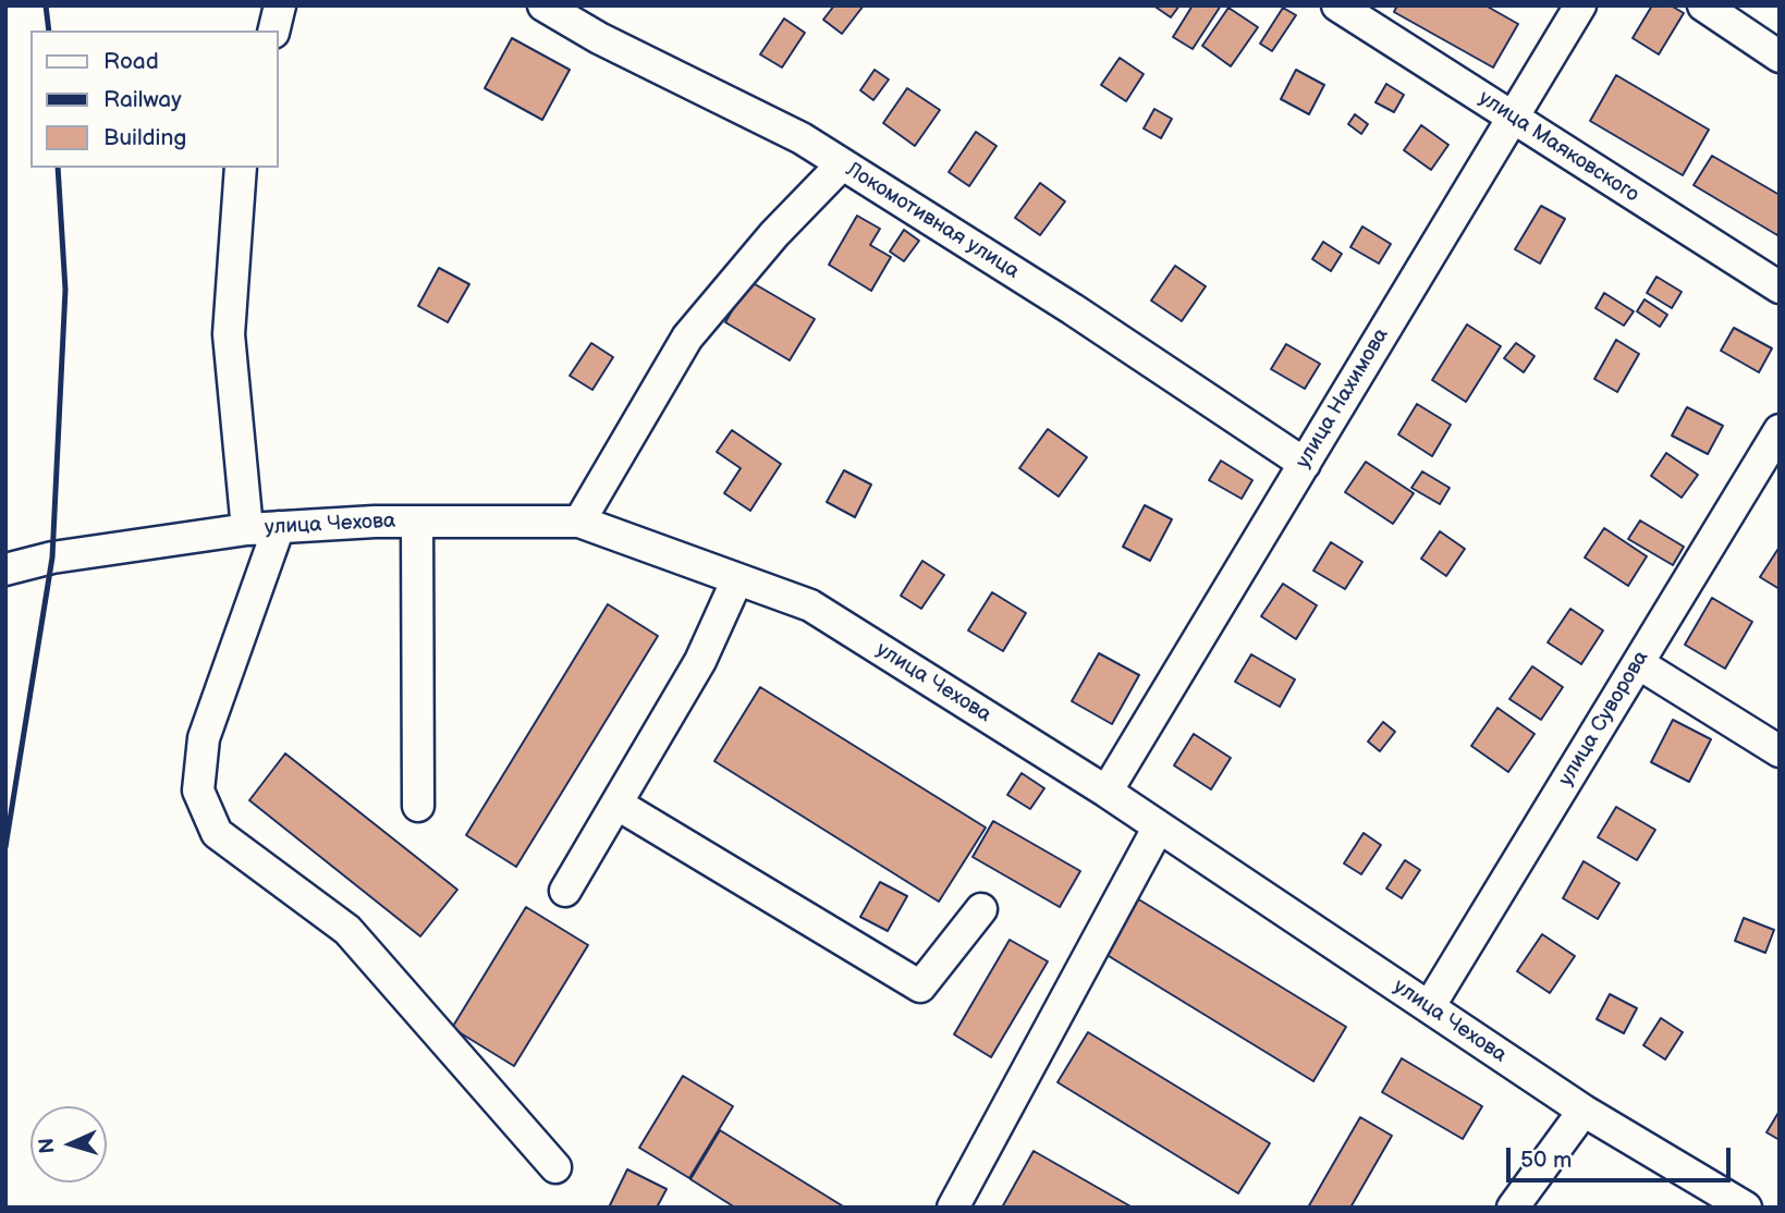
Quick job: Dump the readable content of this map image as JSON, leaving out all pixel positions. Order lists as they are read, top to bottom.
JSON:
{
  "streets": {
    "street": [
      "улица Маяковского",
      "Локомотивная улица",
      "улица Нахимова",
      "улица Чехова",
      "улица Суворова"
    ]
  },
  "crossings": [
    ["улица Маяковского", "улица Нахимова"],
    ["Локомотивная улица", "улица Нахимова"],
    ["улица Нахимова", "улица Чехова"],
    ["улица Чехова", "улица Суворова"]
  ],
  "legend": ["Road", "Railway", "Building"],
  "scale_bar": "50 m",
  "north": "left"
}
